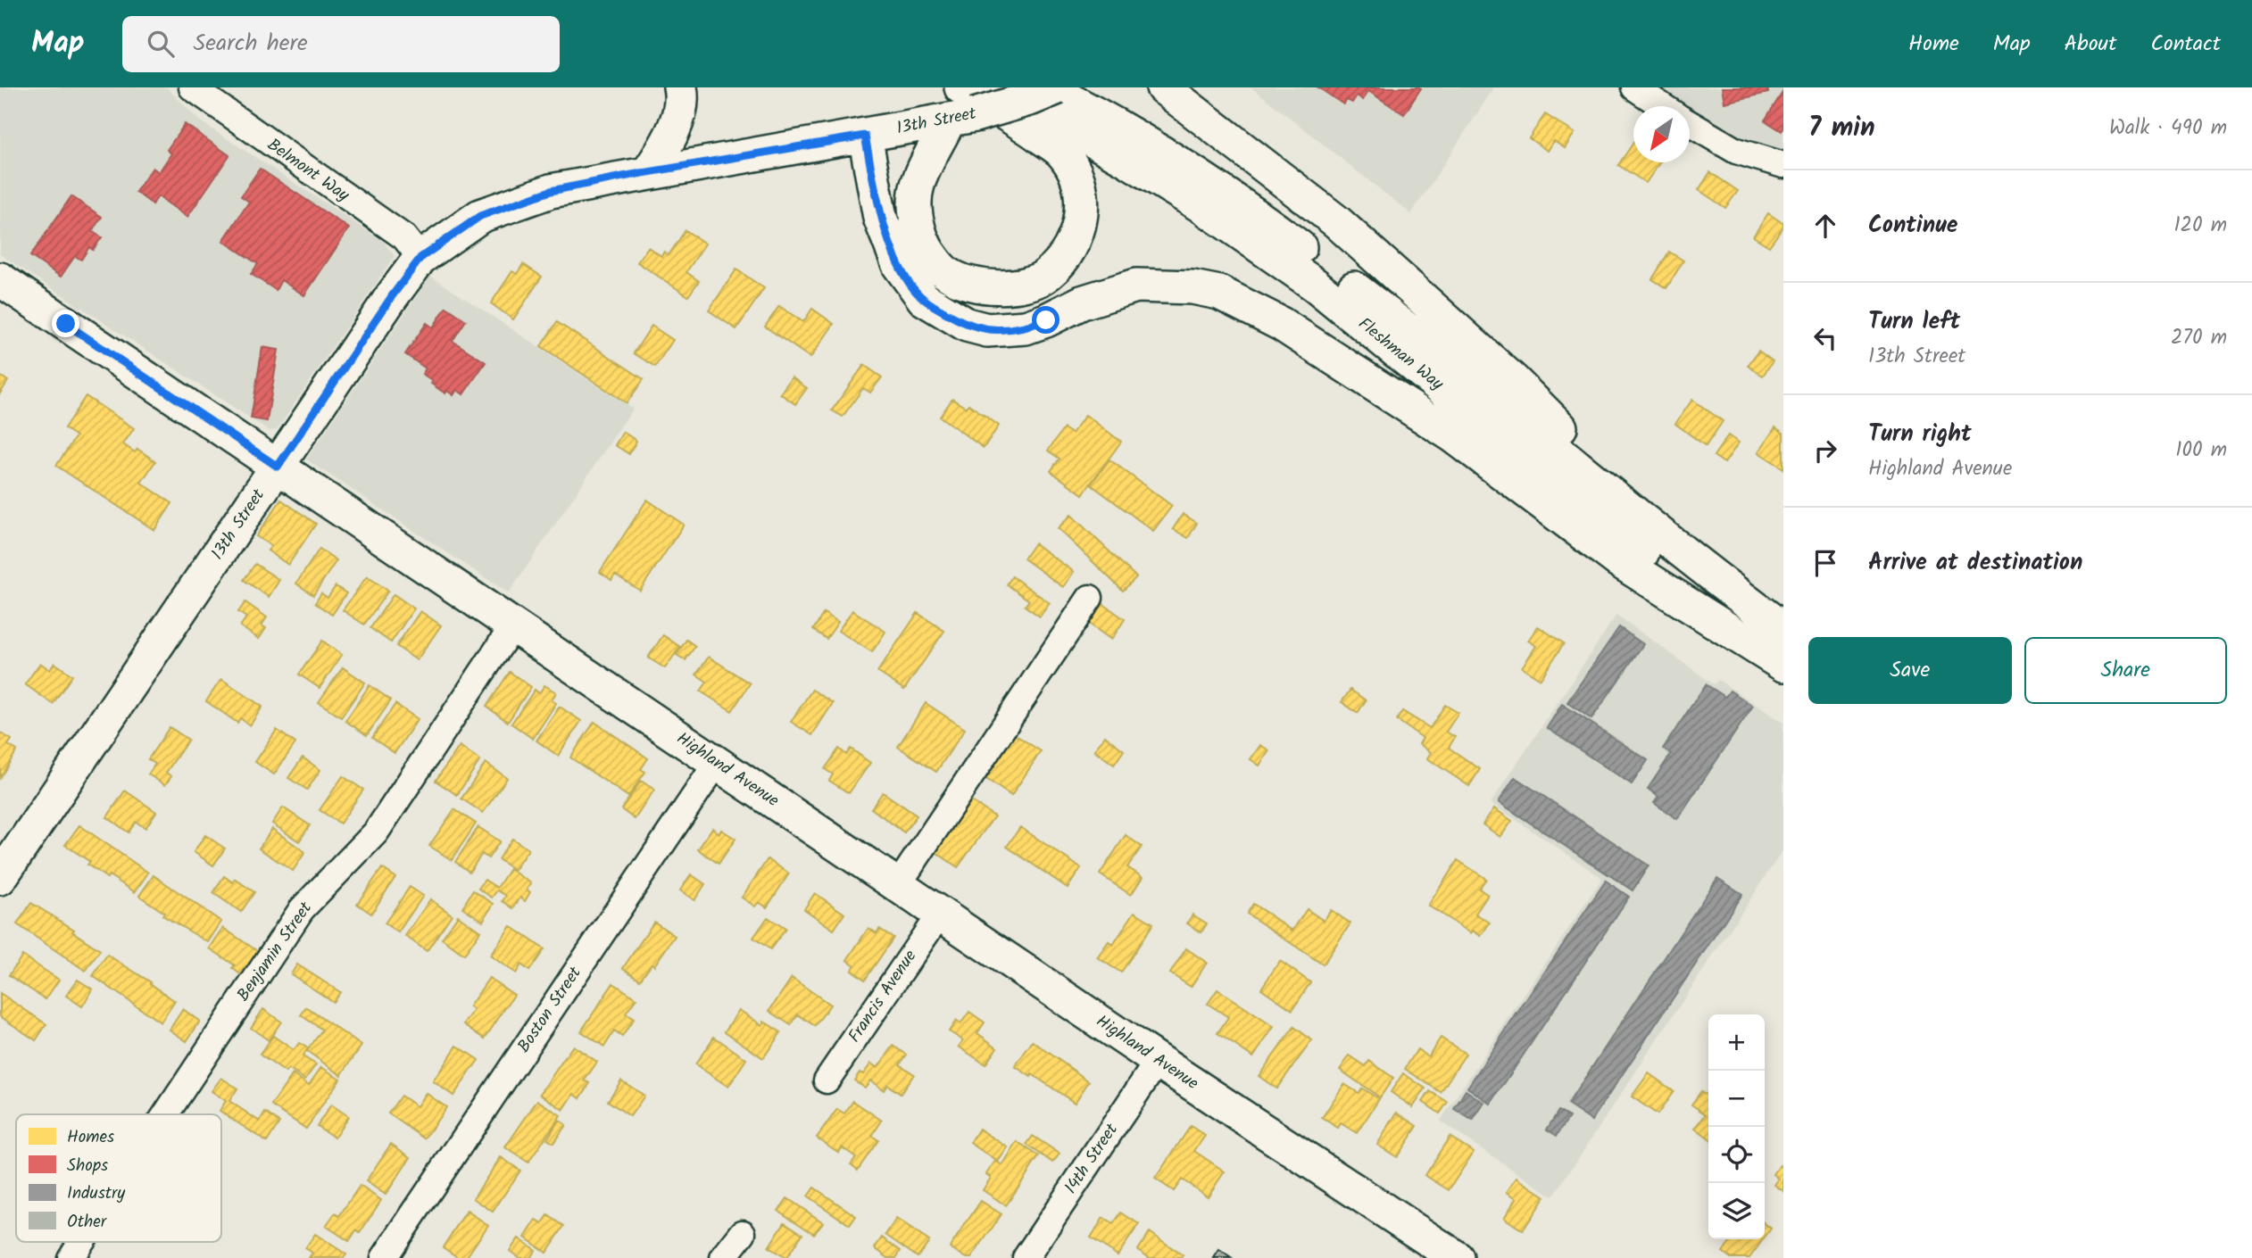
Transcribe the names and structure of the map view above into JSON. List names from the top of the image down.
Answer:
{
  "streets": {
    "main road": ["13th Street", "Fleshman Way", "Highland Avenue"],
    "street": [
      "Belmont Way",
      "Benjamin Street",
      "Francis Avenue",
      "Boston Street",
      "14th Street"
    ]
  },
  "crossings": [
    ["13th Street", "Belmont Way"],
    ["13th Street", "Highland Avenue"],
    ["Highland Avenue", "Benjamin Street"],
    ["Highland Avenue", "Francis Avenue"],
    ["Highland Avenue", "Boston Street"],
    ["Highland Avenue", "14th Street"]
  ],
  "legend": [
    "Homes",
    "Shops",
    "Industry",
    "Other"
  ],
  "north": "bottom left",
  "page": {
    "header": "Map",
    "search": "Search here",
    "nav": [
      "Home",
      "Map",
      "About",
      "Contact"
    ],
    "heading": ["7 min", "Walk · 490 m"],
    "list": [
      ["Continue", "120 m"],
      ["Turn left", "13th Street", "270 m"],
      ["Turn right", "Highland Avenue", "100 m"],
      "Arrive at destination"
    ],
    "buttons": ["Save", "Share"],
    "map_buttons": ["+", "−"]
  }
}
